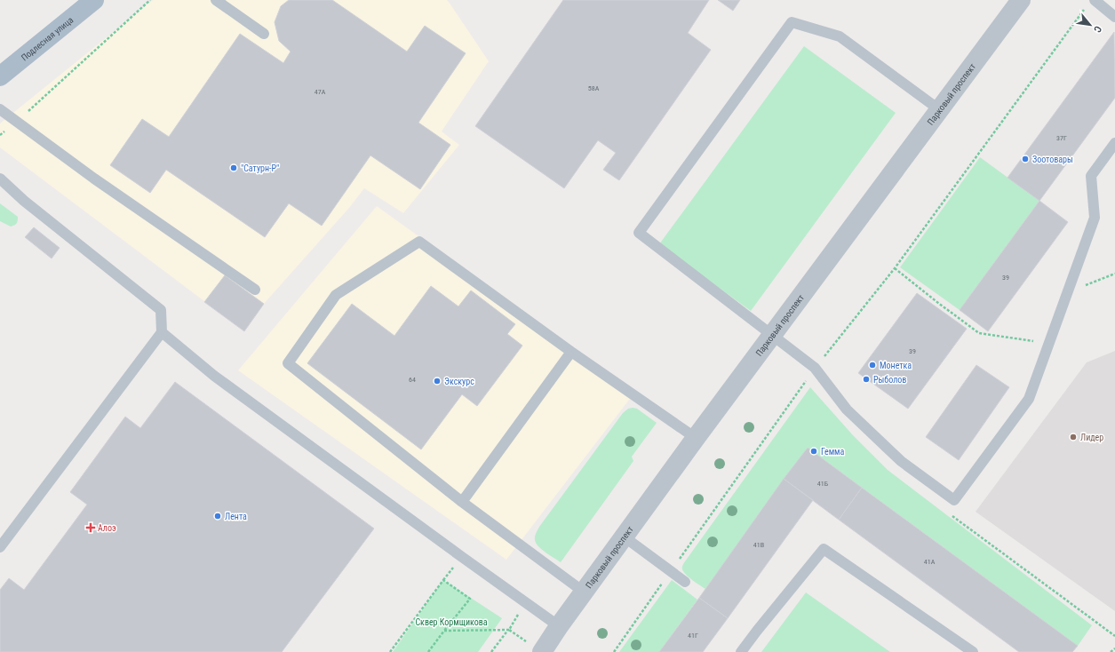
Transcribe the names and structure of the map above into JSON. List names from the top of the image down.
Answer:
{
  "streets": {
    "main road": ["Подлесная улица"],
    "street": ["Парковый проспект"]
  },
  "parks": ["Сквер Кормщикова"],
  "places": {
    "other": [
      "Зоотовары",
      "\"Сатурн-Р\"",
      "Монетка",
      "Рыболов",
      "Экскурс",
      "Лидер",
      "Гемма",
      "Лента"
    ],
    "health": ["Алоэ"]
  },
  "house_numbers": [
    "58А",
    "47А",
    "37Г",
    "39",
    "39",
    "64",
    "41Б",
    "41В",
    "41А",
    "41Г"
  ],
  "north": "bottom right"
}
